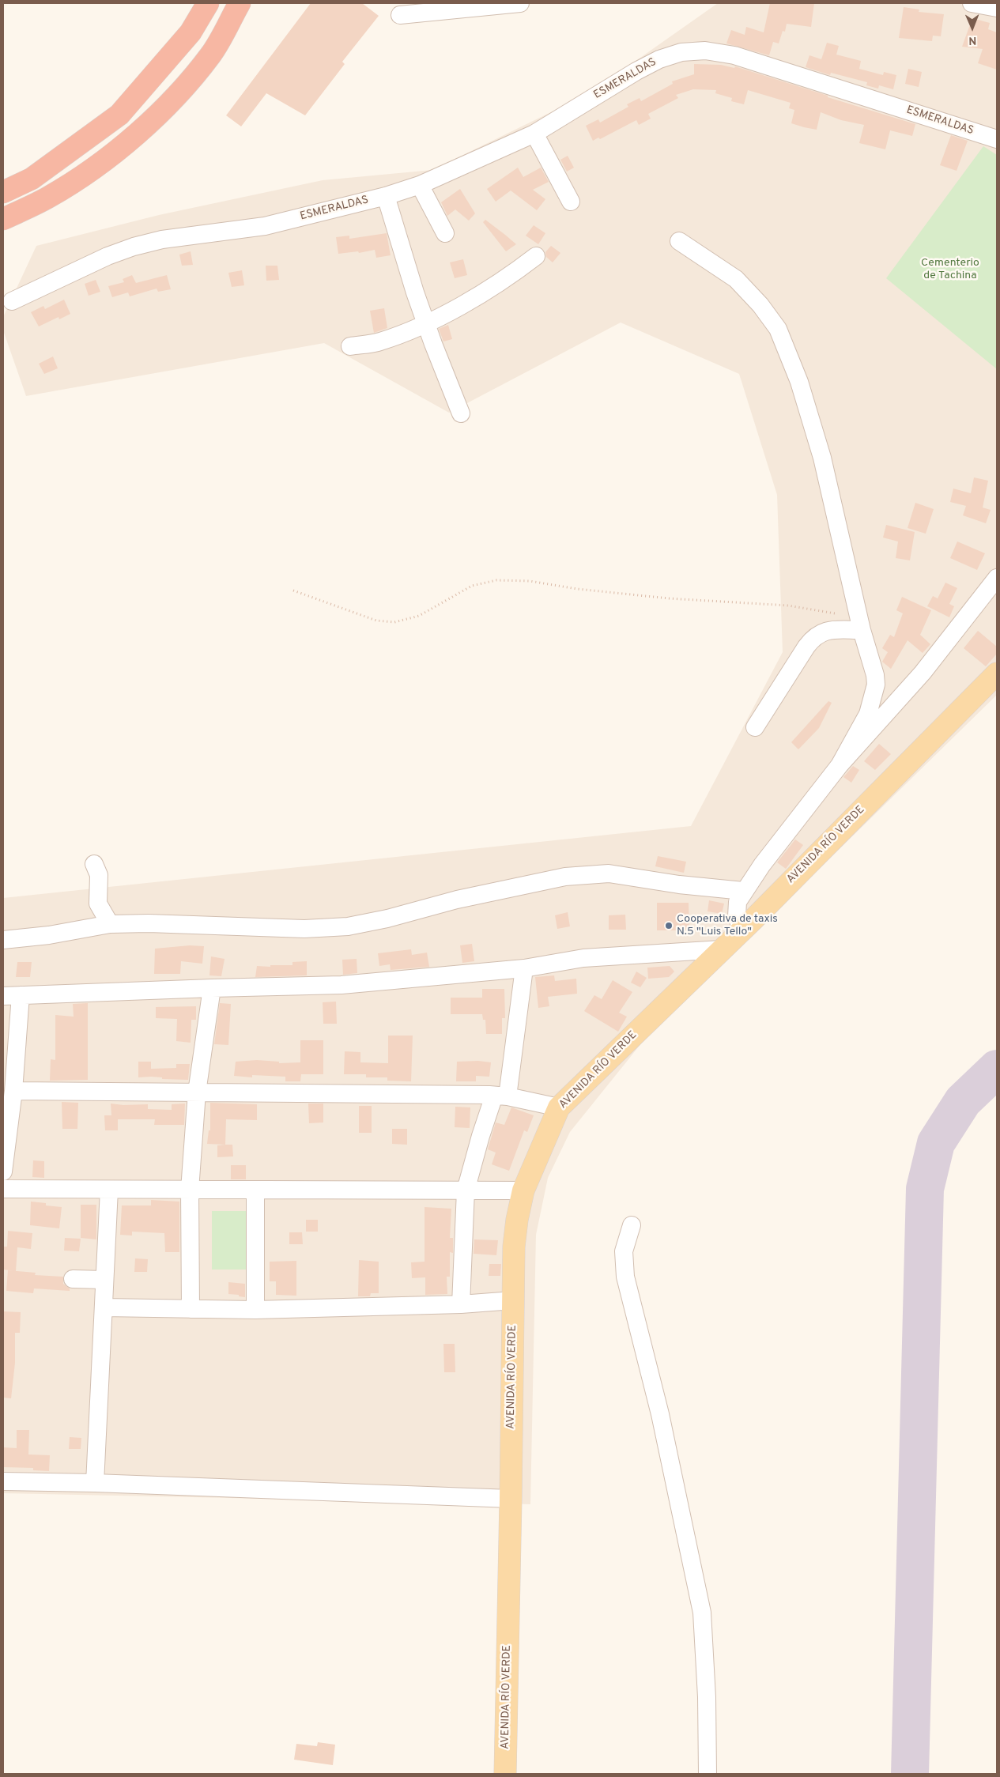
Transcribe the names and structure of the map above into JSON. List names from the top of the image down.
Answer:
{
  "streets": {
    "main road": ["AVENIDA RÍO VERDE"],
    "street": ["ESMERALDAS"]
  },
  "parks": ["Cementerio de Tachina"],
  "places": ["Cooperativa de taxis N.5 \"Luis Tello\""],
  "north": "bottom"
}
